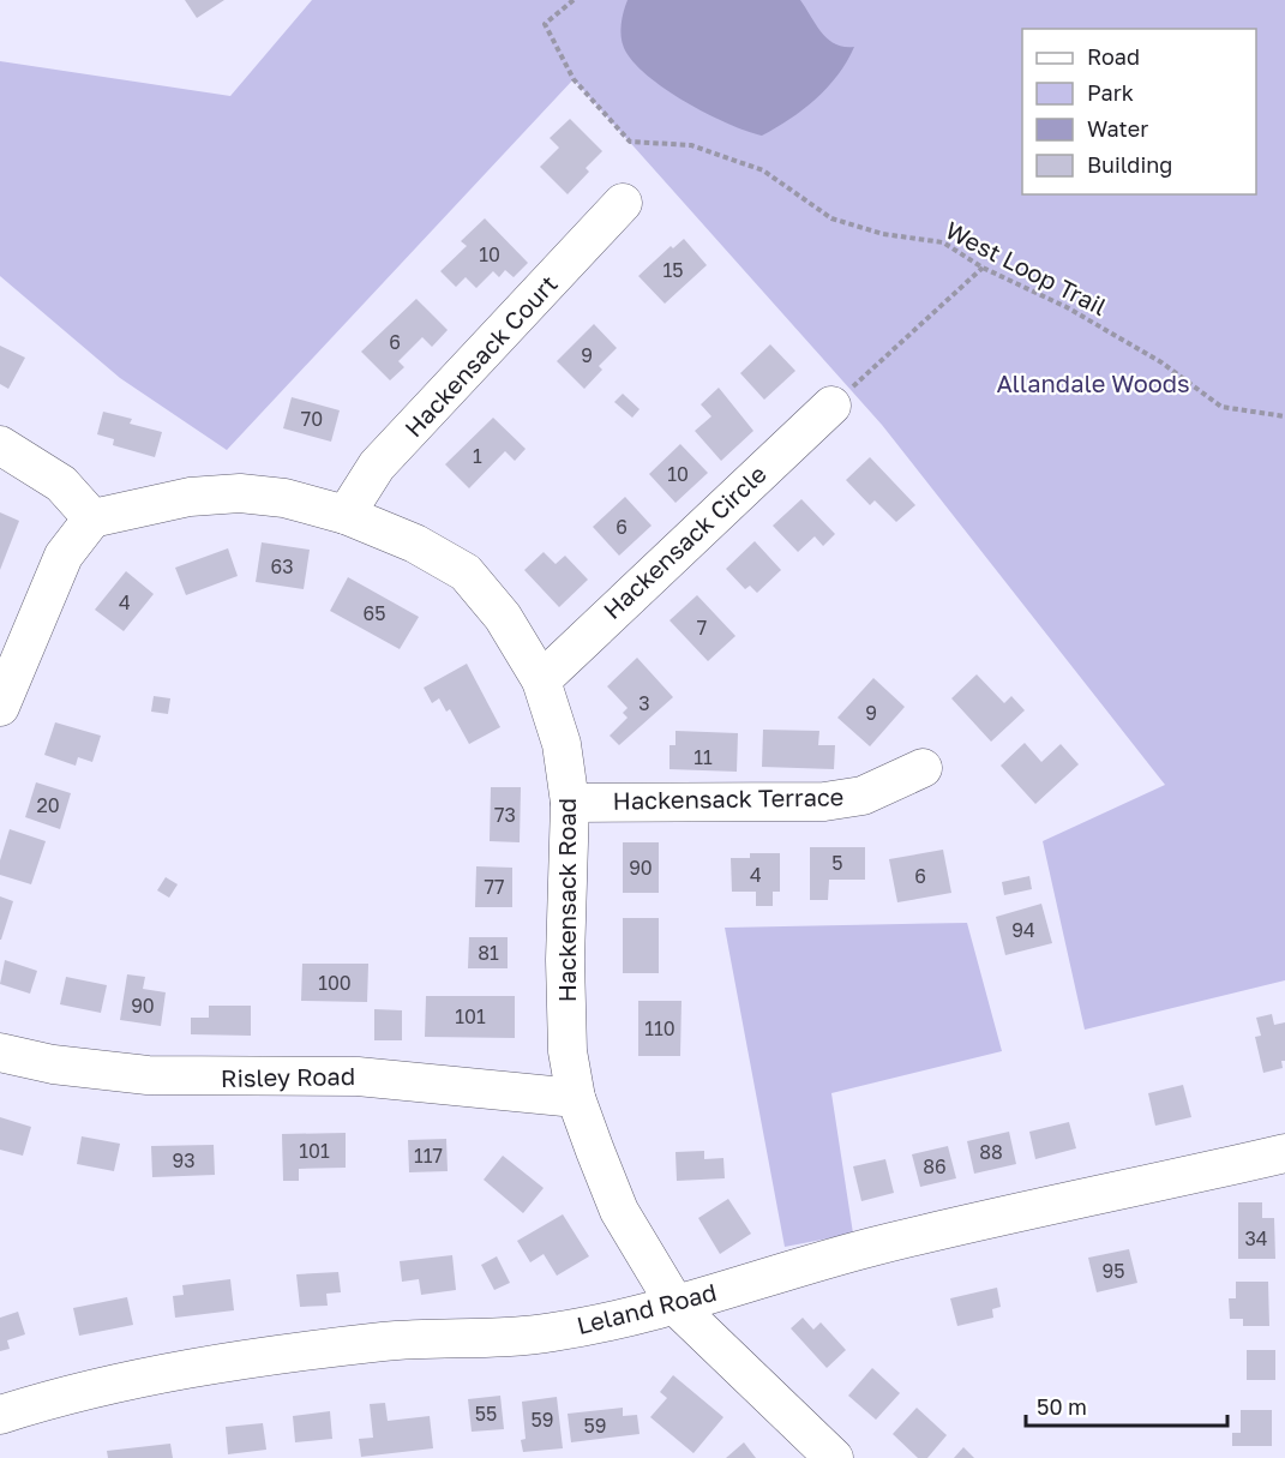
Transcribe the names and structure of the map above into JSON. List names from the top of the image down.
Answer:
{
  "streets": {
    "street": [
      "Hackensack Court",
      "Hackensack Circle",
      "Hackensack Terrace",
      "Hackensack Road",
      "Risley Road",
      "Leland Road"
    ],
    "path": ["West Loop Trail"]
  },
  "crossings": [
    ["Hackensack Court", "Hackensack Road"],
    ["Hackensack Circle", "Hackensack Road"],
    ["Hackensack Terrace", "Hackensack Road"],
    ["Hackensack Road", "Risley Road"],
    ["Hackensack Road", "Leland Road"]
  ],
  "parks": ["Allandale Woods"],
  "house_numbers": [
    "10",
    "15",
    "6",
    "9",
    "70",
    "1",
    "10",
    "6",
    "63",
    "4",
    "65",
    "7",
    "3",
    "9",
    "11",
    "20",
    "73",
    "5",
    "90",
    "4",
    "6",
    "77",
    "94",
    "81",
    "100",
    "90",
    "101",
    "110",
    "101",
    "88",
    "117",
    "93",
    "86",
    "34",
    "95",
    "55",
    "59",
    "59"
  ],
  "legend": [
    "Road",
    "Park",
    "Water",
    "Building"
  ],
  "scale_bar": "50 m"
}
